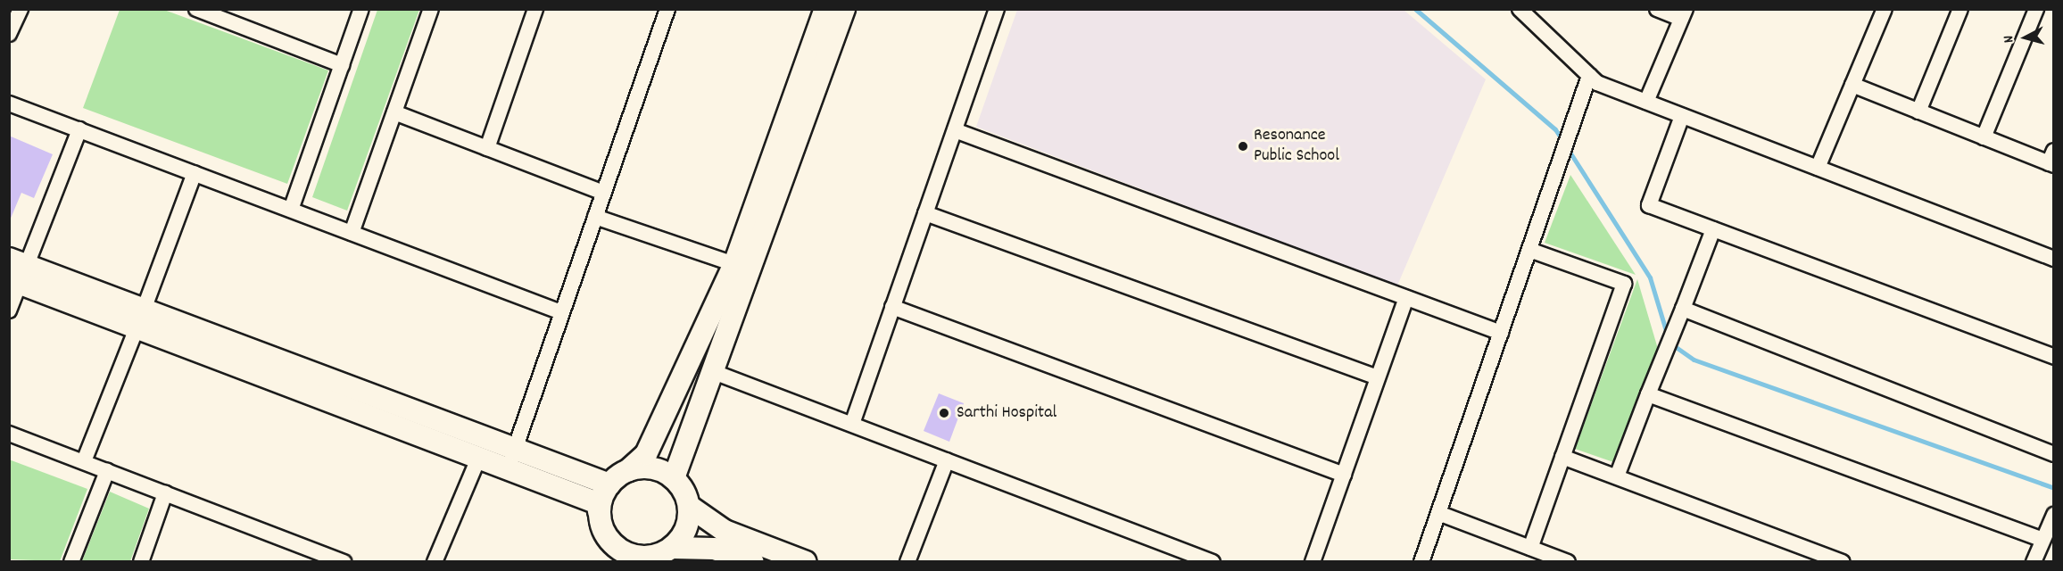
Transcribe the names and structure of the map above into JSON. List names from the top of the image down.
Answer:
{
  "places": ["Resonance Public School", "Sarthi Hospital"],
  "north": "left"
}
